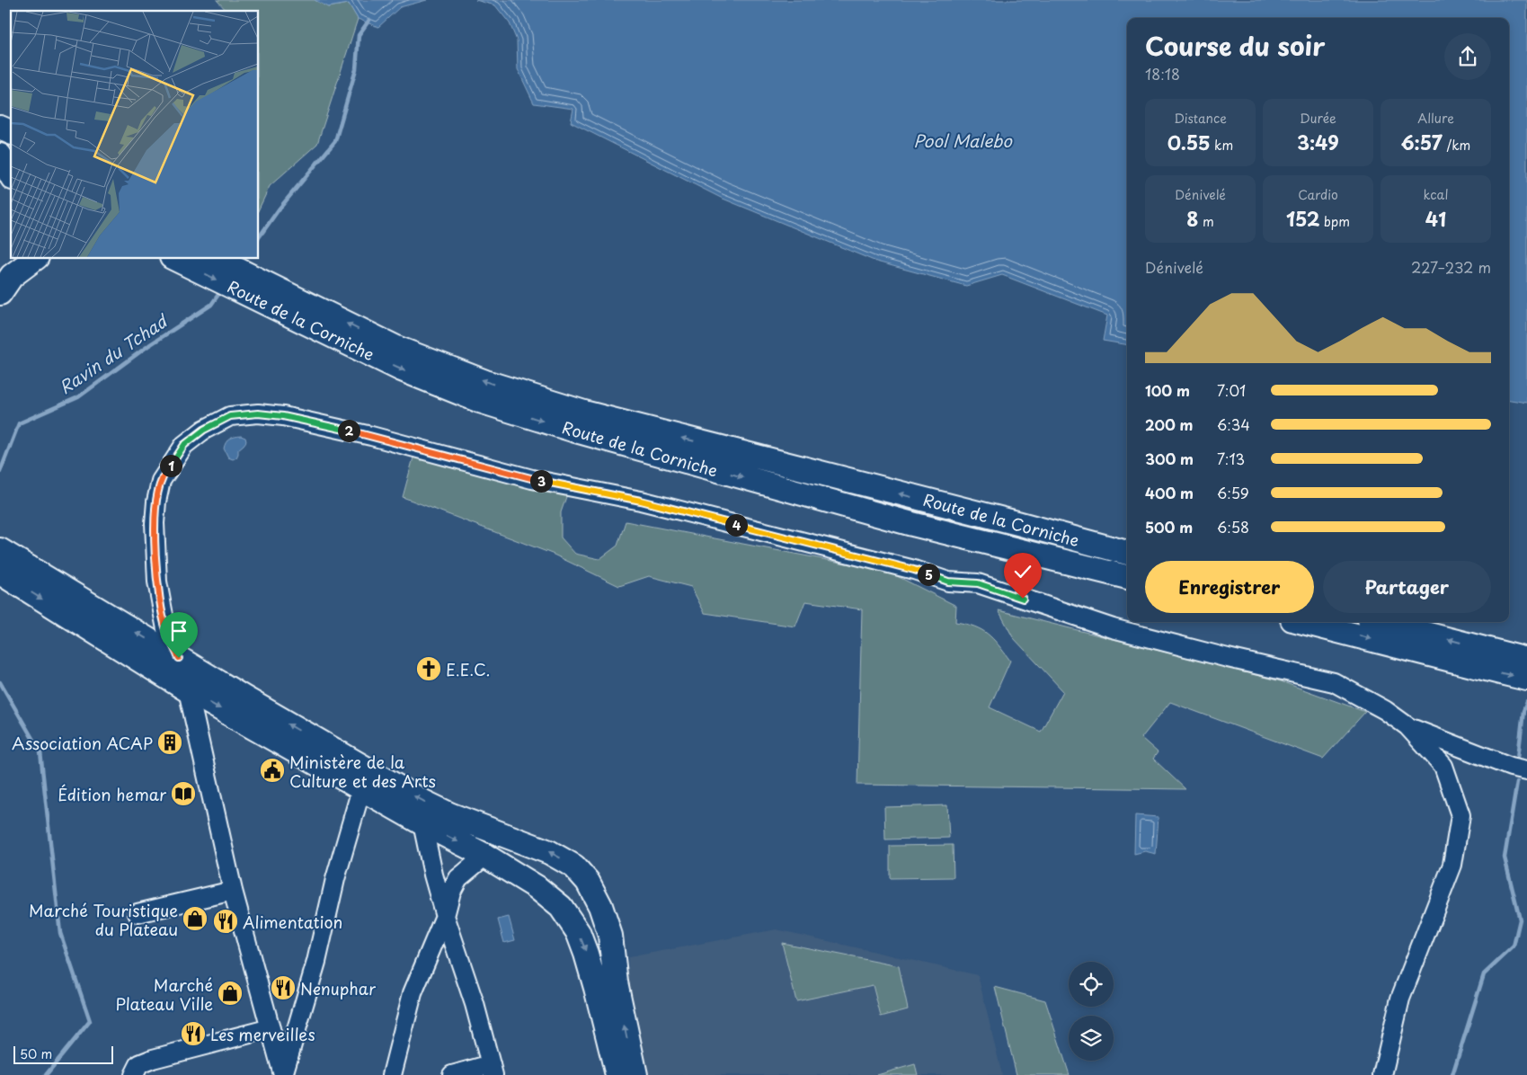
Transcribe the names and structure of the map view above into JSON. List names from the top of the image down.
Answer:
{
  "streets": {
    "main road": ["Route de la Corniche"]
  },
  "water": ["Pool Malebo", "Ravin du Tchad"],
  "places": {
    "church": ["E.E.C."],
    "building": ["Association ACAP"],
    "public building": ["Ministère de la Culture et des Arts"],
    "library": ["Édition hemar"],
    "shop": ["Marché Touristique du Plateau", "Marché Plateau Ville"],
    "restaurant": ["Alimentation", "Nenuphar", "Les merveilles"]
  },
  "scale_bar": "50 m",
  "page": {
    "heading": ["Course du soir", "18:18"],
    "stats": [
      ["Distance", "0.55 km"],
      ["Durée", "3:49"],
      ["Allure", "6:57 /km"],
      ["Dénivelé", "8 m"],
      ["Cardio", "152 bpm"],
      ["kcal", "41"]
    ],
    "chart": ["Dénivelé", "227–232 m"],
    "list": [
      {
        "name": "100 m",
        "note": "7:01"
      },
      {
        "name": "200 m",
        "note": "6:34"
      },
      {
        "name": "300 m",
        "note": "7:13"
      },
      {
        "name": "400 m",
        "note": "6:59"
      },
      {
        "name": "500 m",
        "note": "6:58"
      }
    ],
    "pins": [
      "2",
      "1",
      "3",
      "4",
      "5"
    ],
    "buttons": ["Enregistrer", "Partager"],
    "scale": "50 m"
  }
}
